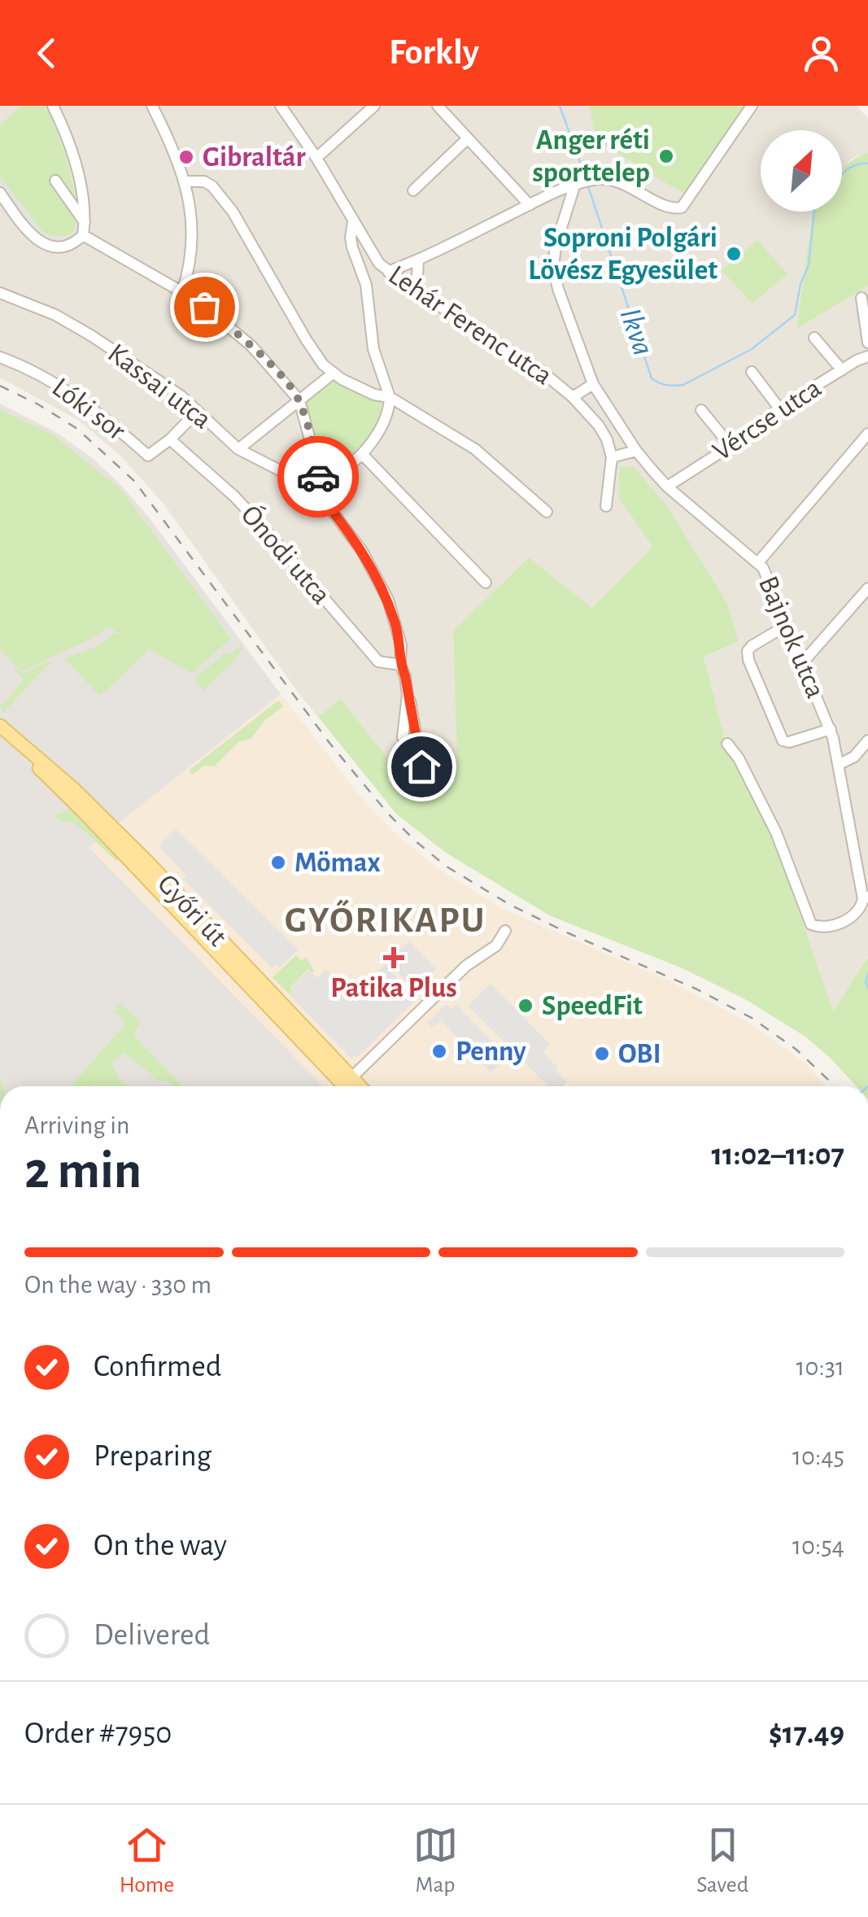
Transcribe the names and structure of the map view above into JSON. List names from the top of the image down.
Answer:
{
  "streets": {
    "main road": ["Győri út"],
    "street": [
      "Lehár Ferenc utca",
      "Kassai utca",
      "Lóki sor",
      "Vércse utca",
      "Ónodi utca",
      "Bajnok utca"
    ]
  },
  "crossings": [
    ["Lóki sor", "Ónodi utca"],
    ["Vércse utca", "Bajnok utca"]
  ],
  "districts": ["GYŐRIKAPU"],
  "water": ["Ikva"],
  "places": {
    "other": [
      "Anger réti sporttelep",
      "Gibraltár",
      "Soproni Polgári Lövész Egyesület",
      "Mömax",
      "SpeedFit",
      "Penny",
      "OBI"
    ],
    "health": ["Patika Plus"]
  },
  "north": "top right",
  "page": {
    "header": "Forkly",
    "heading": ["2 min", "Arriving in", "11:02–11:07"],
    "panel": ["Order #7950", "$17.49"],
    "bar": "On the way · 330 m",
    "list": [
      ["Confirmed", "10:31"],
      ["Preparing", "10:45"],
      ["On the way", "10:54"],
      "Delivered"
    ],
    "tabs": ["Home", "Map", "Saved"]
  }
}
